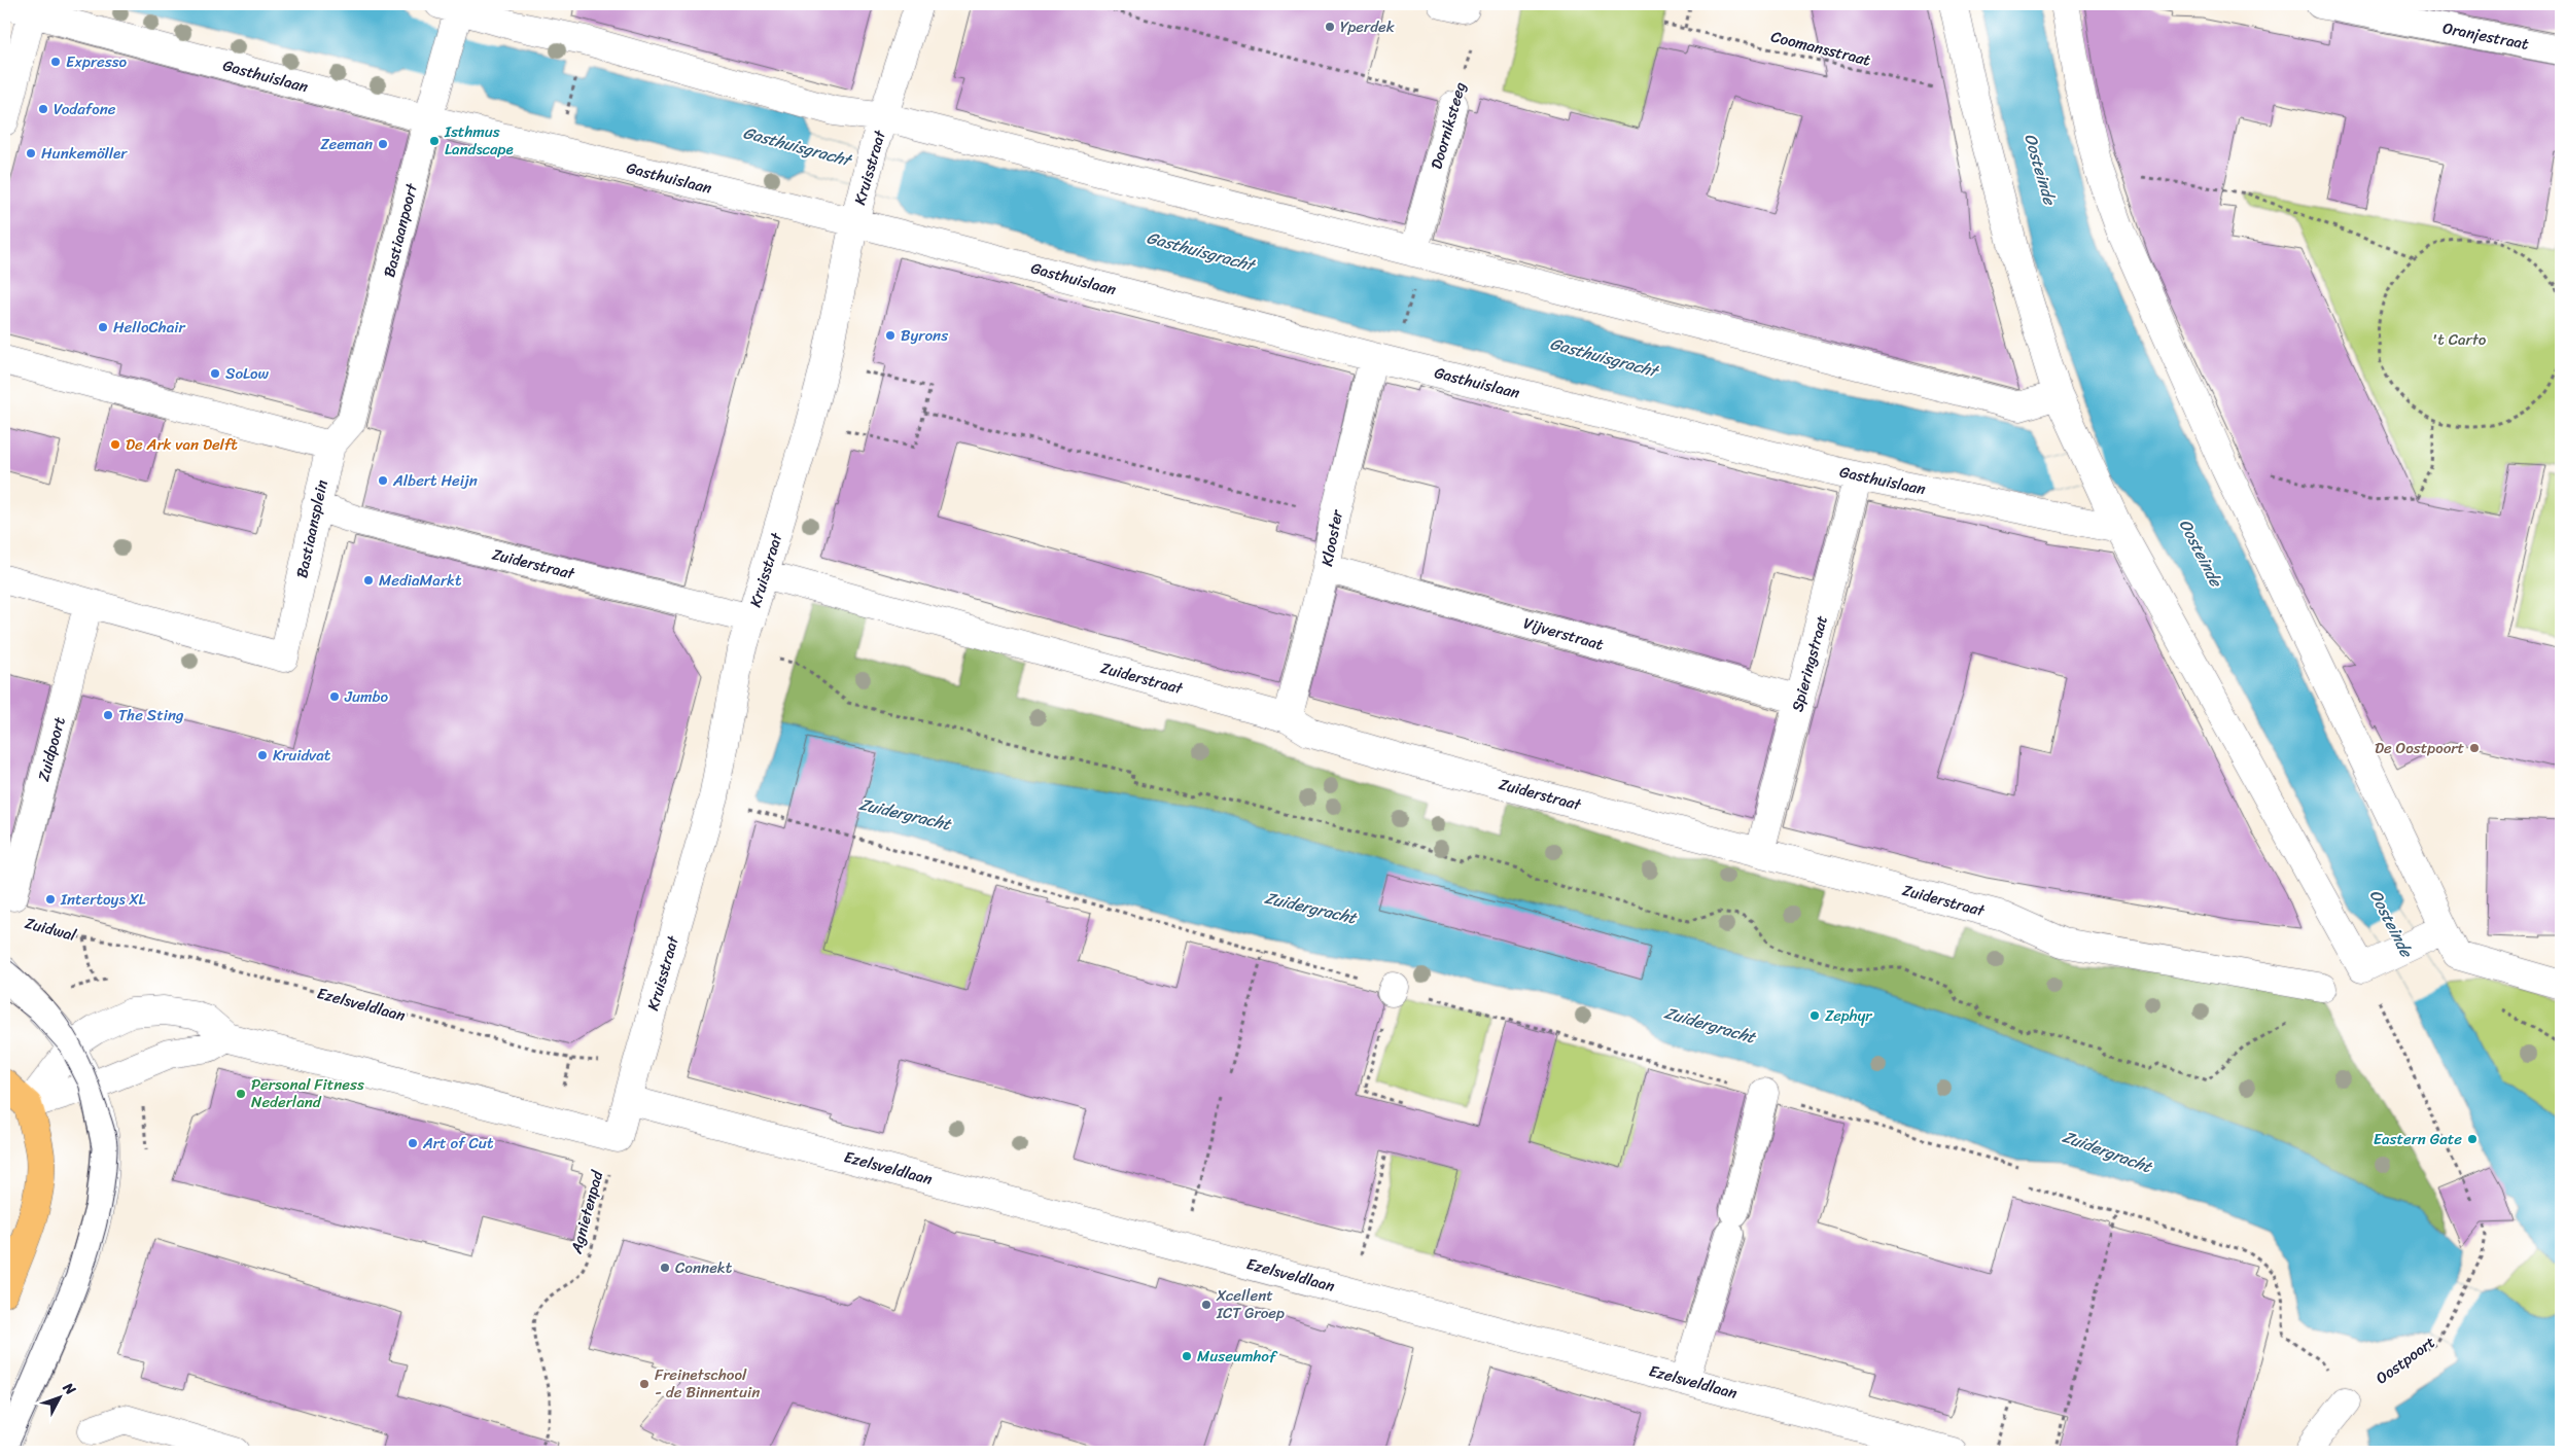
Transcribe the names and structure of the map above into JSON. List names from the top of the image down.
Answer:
{
  "streets": {
    "street": [
      "Oranjestraat",
      "Gasthuislaan",
      "Doorniksteeg",
      "Kruisstraat",
      "Bastiaanpoort",
      "Bastiaansplein",
      "Klooster",
      "Zuiderstraat",
      "Vijverstraat",
      "Spieringstraat",
      "Zuidpoort",
      "Ezelsveldlaan"
    ],
    "path": [
      "Coomansstraat",
      "Zuidwal",
      "Agnietenpad",
      "Oostpoort"
    ]
  },
  "crossings": [
    ["Gasthuislaan", "Kruisstraat"],
    ["Gasthuislaan", "Bastiaanpoort"],
    ["Gasthuislaan", "Klooster"],
    ["Gasthuislaan", "Spieringstraat"],
    ["Kruisstraat", "Zuiderstraat"],
    ["Kruisstraat", "Ezelsveldlaan"],
    ["Kruisstraat", "Agnietenpad"],
    ["Bastiaanpoort", "Bastiaansplein"],
    ["Bastiaansplein", "Zuiderstraat"],
    ["Bastiaansplein", "Zuidpoort"],
    ["Klooster", "Zuiderstraat"],
    ["Klooster", "Vijverstraat"],
    ["Zuiderstraat", "Spieringstraat"],
    ["Vijverstraat", "Spieringstraat"],
    ["Zuidwal", "Ezelsveldlaan"]
  ],
  "water": ["Gasthuisgracht", "Oosteinde", "Zuidergracht"],
  "parks": ["'t Carto"],
  "places": [
    "Yperdek",
    "Expresso",
    "Vodafone",
    "Isthmus Landscape",
    "Zeeman",
    "Hunkemöller",
    "HelloChair",
    "Byrons",
    "SoLow",
    "De Ark van Delft",
    "Albert Heijn",
    "MediaMarkt",
    "Jumbo",
    "The Sting",
    "De Oostpoort",
    "Kruidvat",
    "Intertoys XL",
    "Zephyr",
    "Personal Fitness Nederland",
    "Eastern Gate",
    "Art of Cut",
    "Connekt",
    "Xcellent ICT Groep",
    "Museumhof",
    "Freinetschool - de Binnentuin"
  ],
  "north": "top right"
}
